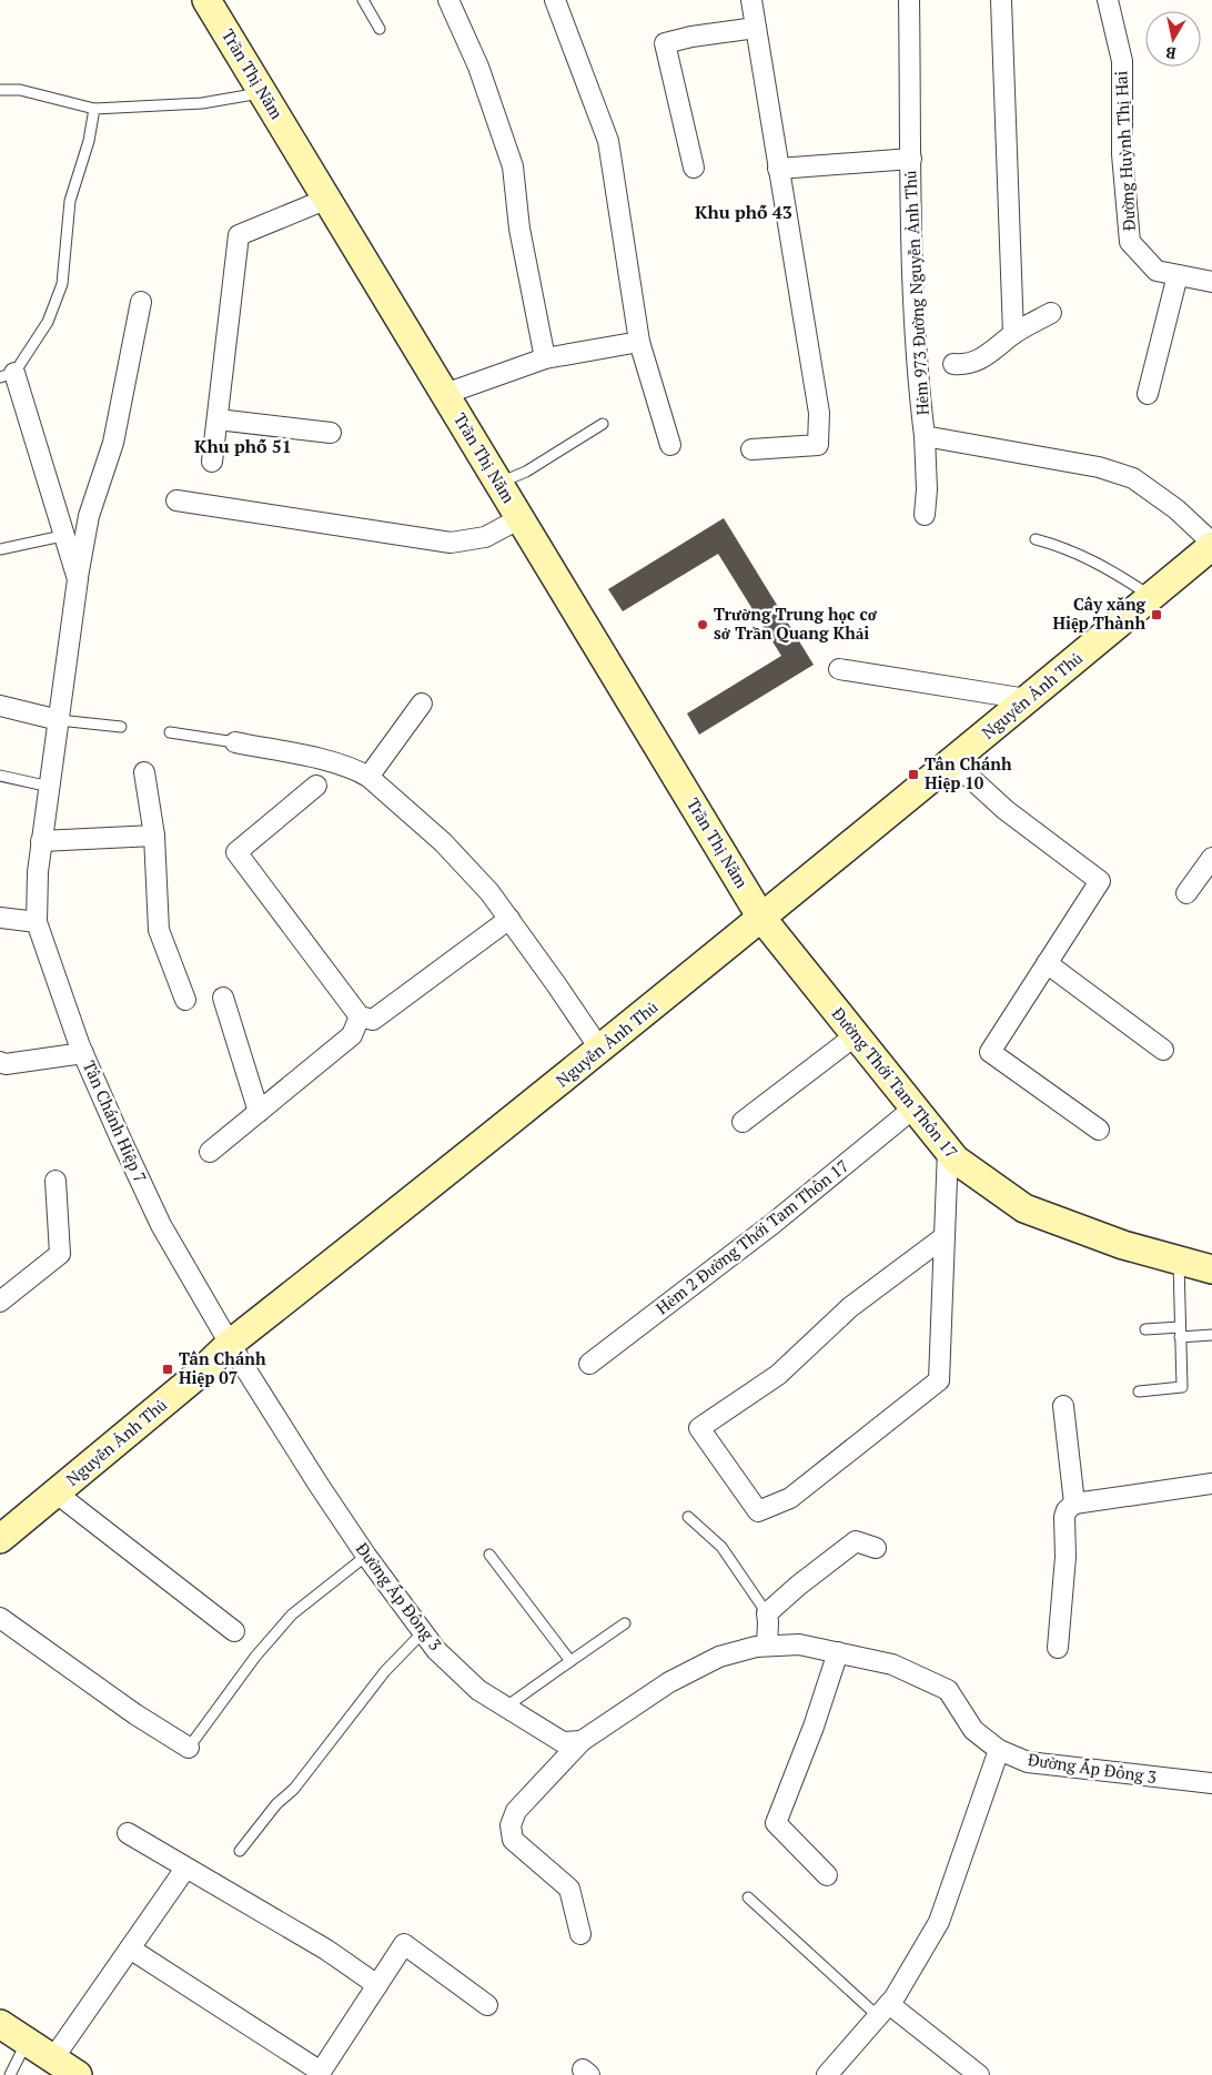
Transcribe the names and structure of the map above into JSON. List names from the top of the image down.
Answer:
{
  "streets": {
    "street": [
      "Trần Thị Năm",
      "Đường Huỳnh Thị Hai",
      "Hẻm 973 Đường Nguyễn Ảnh Thủ",
      "Nguyễn Ảnh Thủ",
      "Đường Thới Tam Thôn 17",
      "Tân Chánh Hiệp 7",
      "Hẻm 2 Đường Thới Tam Thôn 17",
      "Đường Ấp Đông 3"
    ]
  },
  "crossings": [
    ["Trần Thị Năm", "Nguyễn Ảnh Thủ"],
    ["Trần Thị Năm", "Đường Thới Tam Thôn 17"],
    ["Hẻm 973 Đường Nguyễn Ảnh Thủ", "Nguyễn Ảnh Thủ"],
    ["Nguyễn Ảnh Thủ", "Đường Thới Tam Thôn 17"],
    ["Nguyễn Ảnh Thủ", "Tân Chánh Hiệp 7"],
    ["Nguyễn Ảnh Thủ", "Đường Ấp Đông 3"],
    ["Đường Thới Tam Thôn 17", "Hẻm 2 Đường Thới Tam Thôn 17"],
    ["Tân Chánh Hiệp 7", "Đường Ấp Đông 3"]
  ],
  "districts": ["Khu phố 43", "Khu phố 51"],
  "places": {
    "transit": ["Cây xăng Hiệp Thành", "Tân Chánh Hiệp 10", "Tân Chánh Hiệp 07"],
    "other": ["Trường Trung học cơ sở Trần Quang Khải"]
  },
  "north": "bottom"
}
